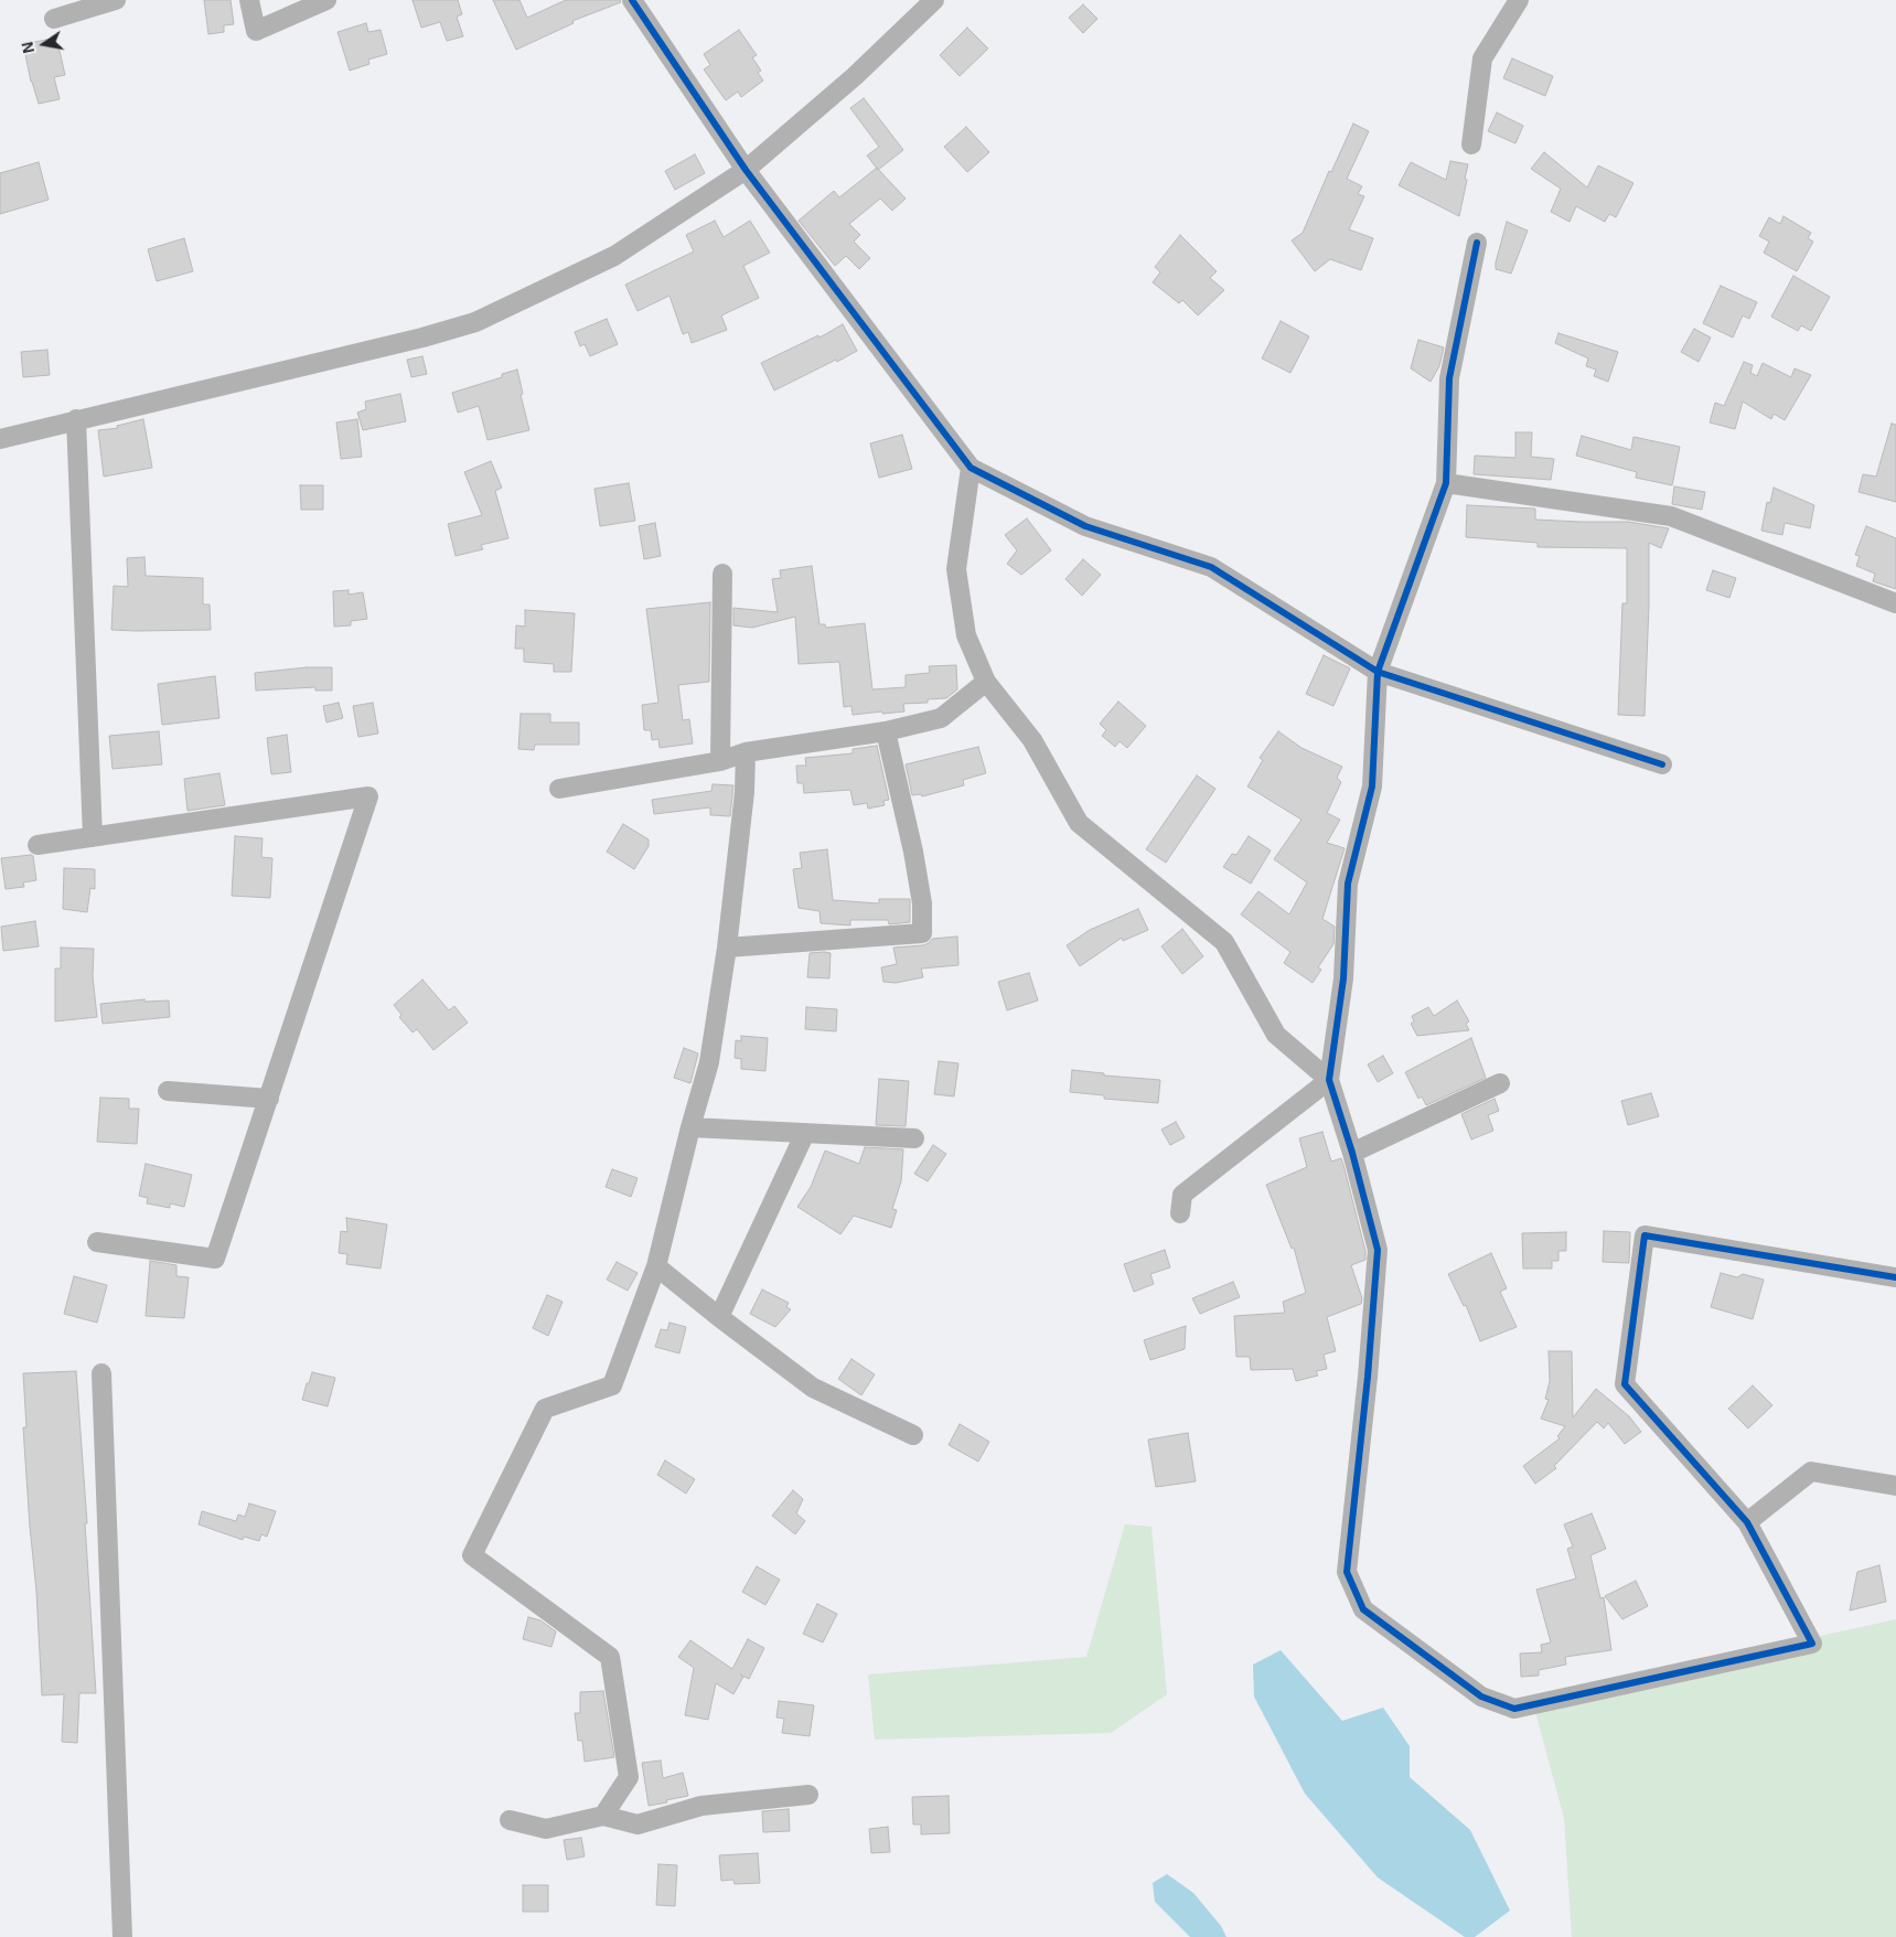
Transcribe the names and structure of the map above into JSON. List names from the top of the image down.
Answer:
{
  "north": "left"
}
